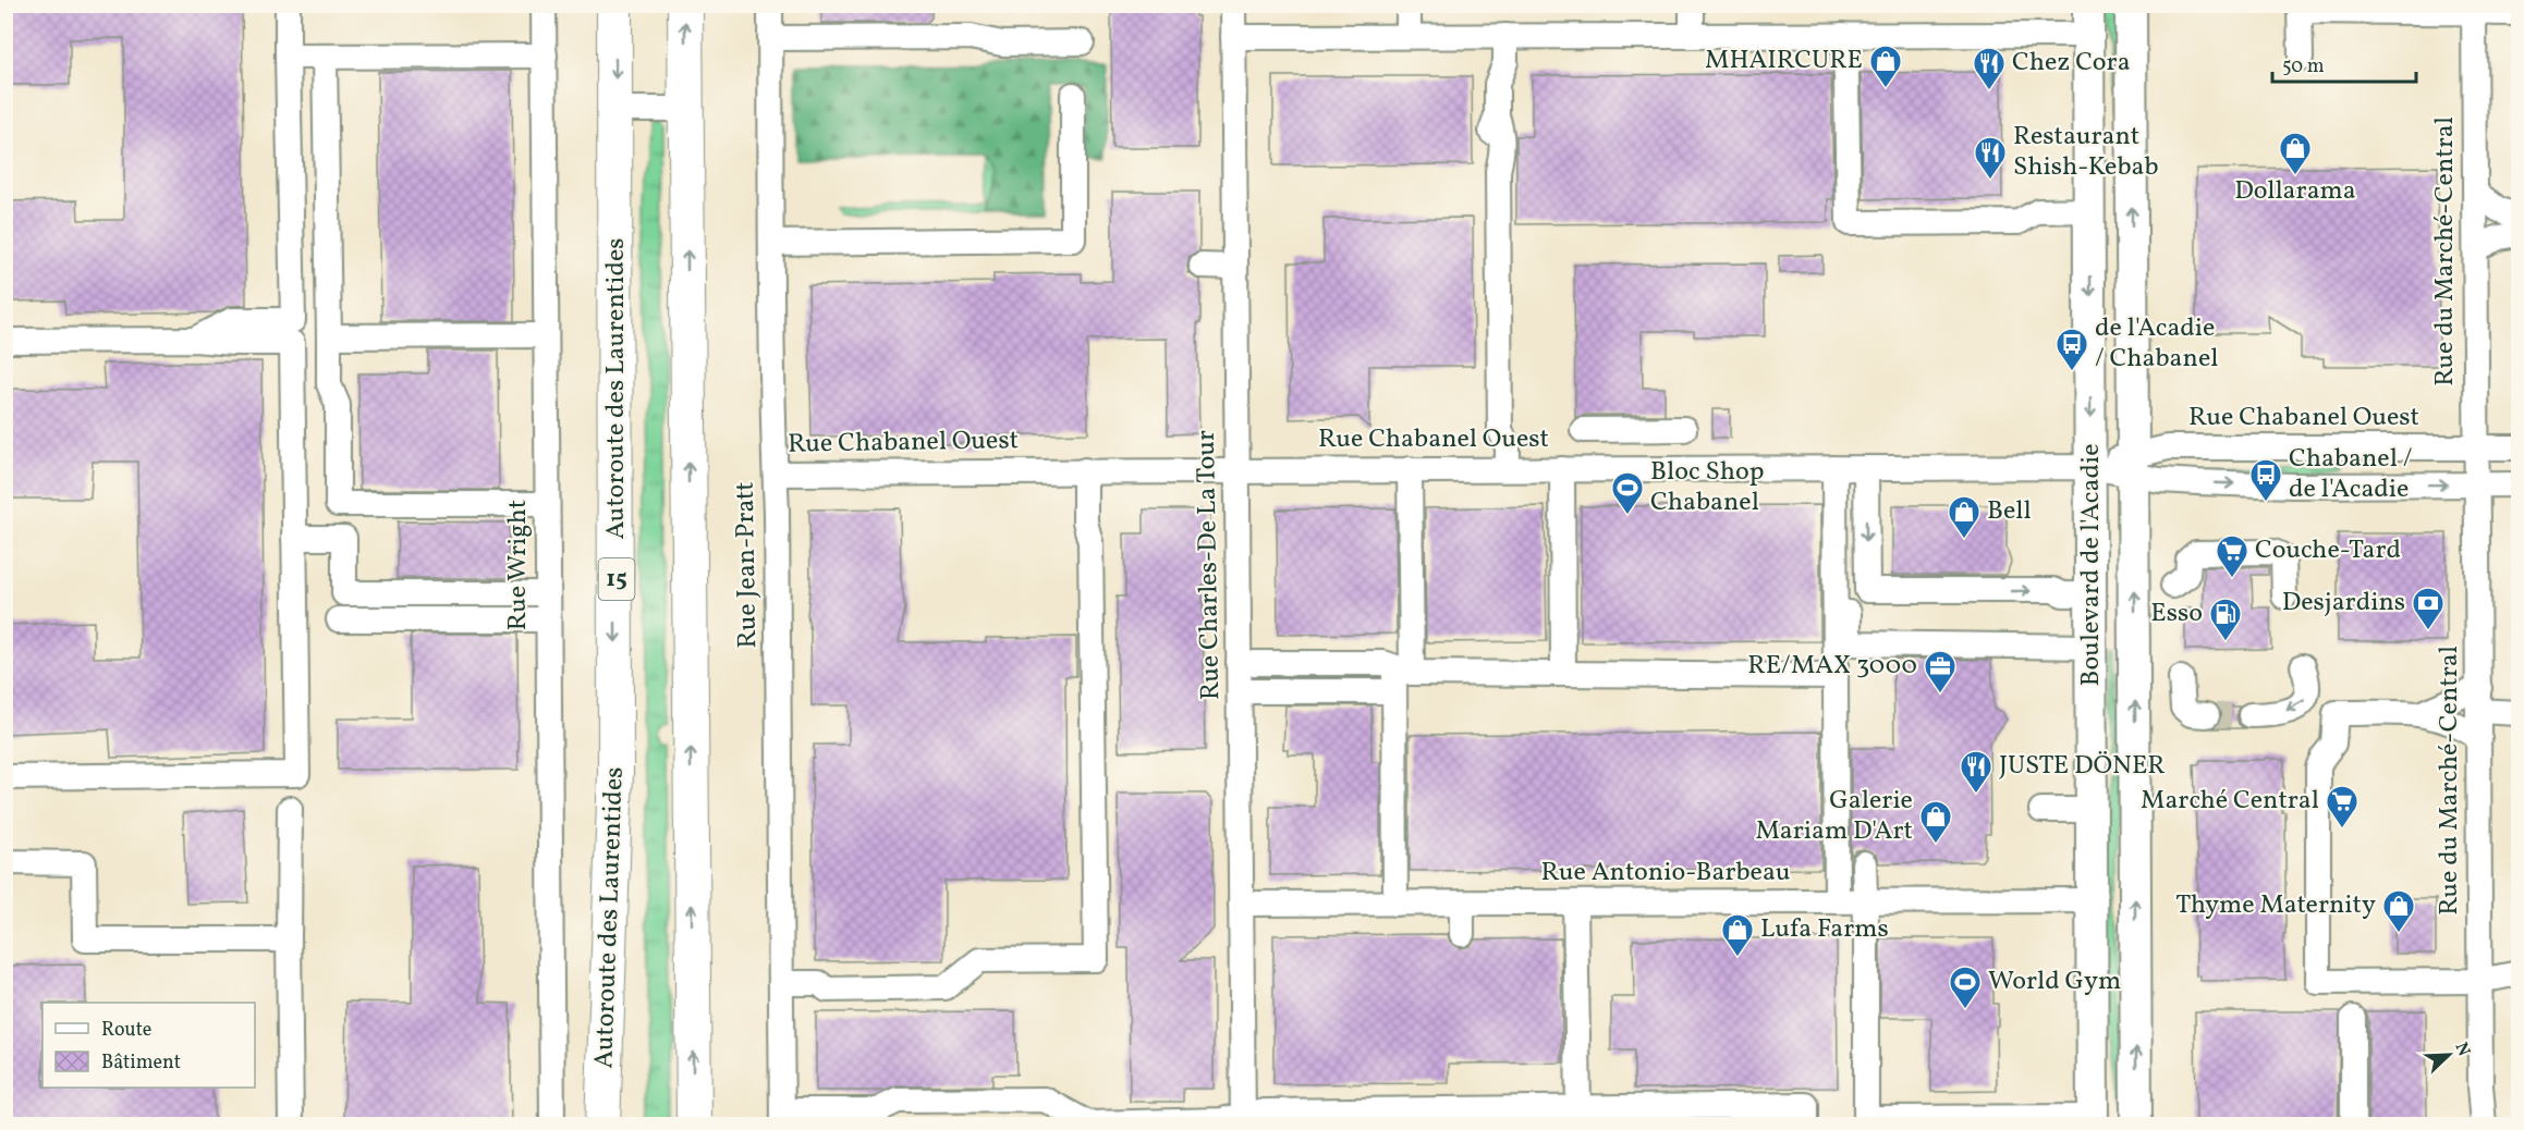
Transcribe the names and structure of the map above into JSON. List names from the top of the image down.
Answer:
{
  "streets": {
    "highway": ["Autoroute des Laurentides", "15"],
    "main road": ["Boulevard de l'Acadie"],
    "street": [
      "Rue du Marché-Central",
      "Rue Chabanel Ouest",
      "Rue Wright",
      "Rue Jean-Pratt",
      "Rue Charles-De La Tour",
      "Rue Antonio-Barbeau"
    ]
  },
  "crossings": [
    ["Rue du Marché-Central", "Rue Chabanel Ouest"],
    ["Rue Chabanel Ouest", "Rue Jean-Pratt"],
    ["Rue Chabanel Ouest", "Rue Charles-De La Tour"],
    ["Rue Chabanel Ouest", "Boulevard de l'Acadie"],
    ["Rue Charles-De La Tour", "Rue Antonio-Barbeau"],
    ["Boulevard de l'Acadie", "Rue Antonio-Barbeau"]
  ],
  "places": {
    "shop": [
      "MHAIRCURE",
      "Dollarama",
      "Bell",
      "Galerie Mariam D'Art",
      "Thyme Maternity",
      "Lufa Farms"
    ],
    "restaurant": ["Chez Cora", "Restaurant Shish-Kebab", "JUSTE DÖNER"],
    "bus stop": ["de l'Acadie / Chabanel", "Chabanel / de l'Acadie"],
    "sports": ["Bloc Shop Chabanel", "World Gym"],
    "supermarket": ["Couche-Tard", "Marché Central"],
    "bank": ["Desjardins"],
    "fuel station": ["Esso"],
    "office": ["RE/MAX 3000"]
  },
  "legend": ["Route", "Bâtiment"],
  "scale_bar": "50 m",
  "north": "top right"
}
